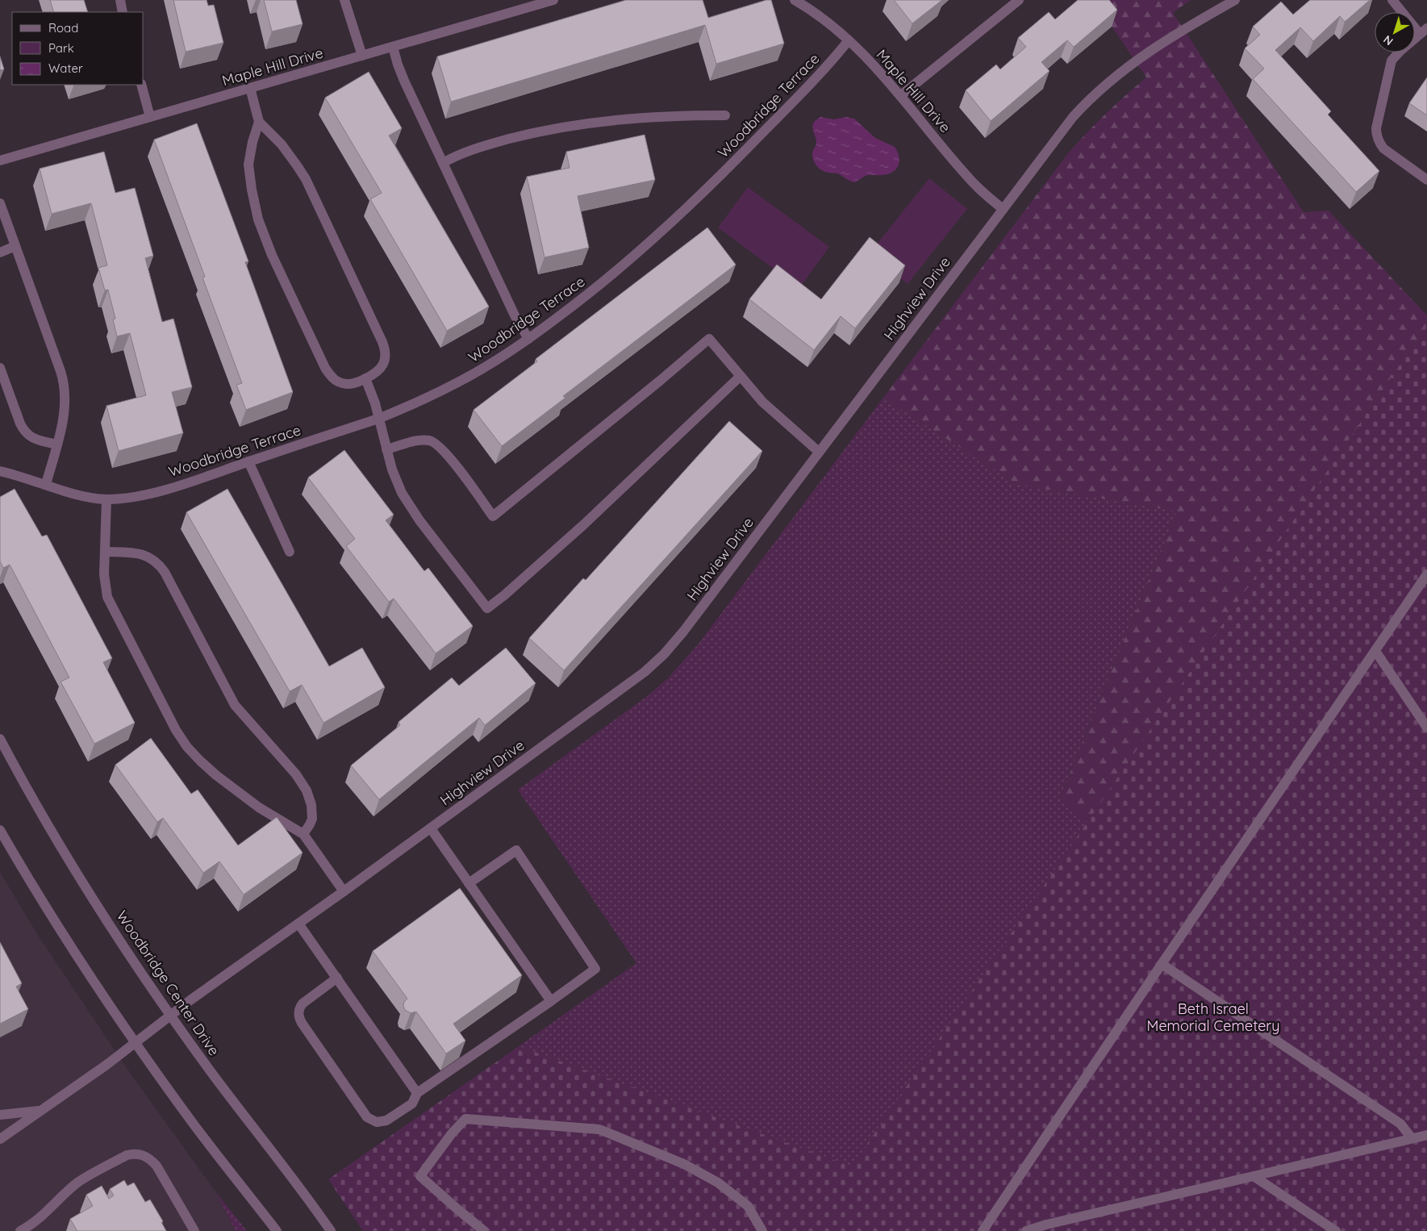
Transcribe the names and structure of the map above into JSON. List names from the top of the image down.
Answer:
{
  "streets": {
    "street": [
      "Maple Hill Drive",
      "Woodbridge Terrace",
      "Highview Drive",
      "Woodbridge Center Drive"
    ]
  },
  "crossings": [
    ["Maple Hill Drive", "Woodbridge Terrace"],
    ["Maple Hill Drive", "Highview Drive"],
    ["Highview Drive", "Woodbridge Center Drive"]
  ],
  "parks": ["Beth Israel Memorial Cemetery"],
  "legend": ["Road", "Park", "Water"],
  "north": "bottom left"
}
